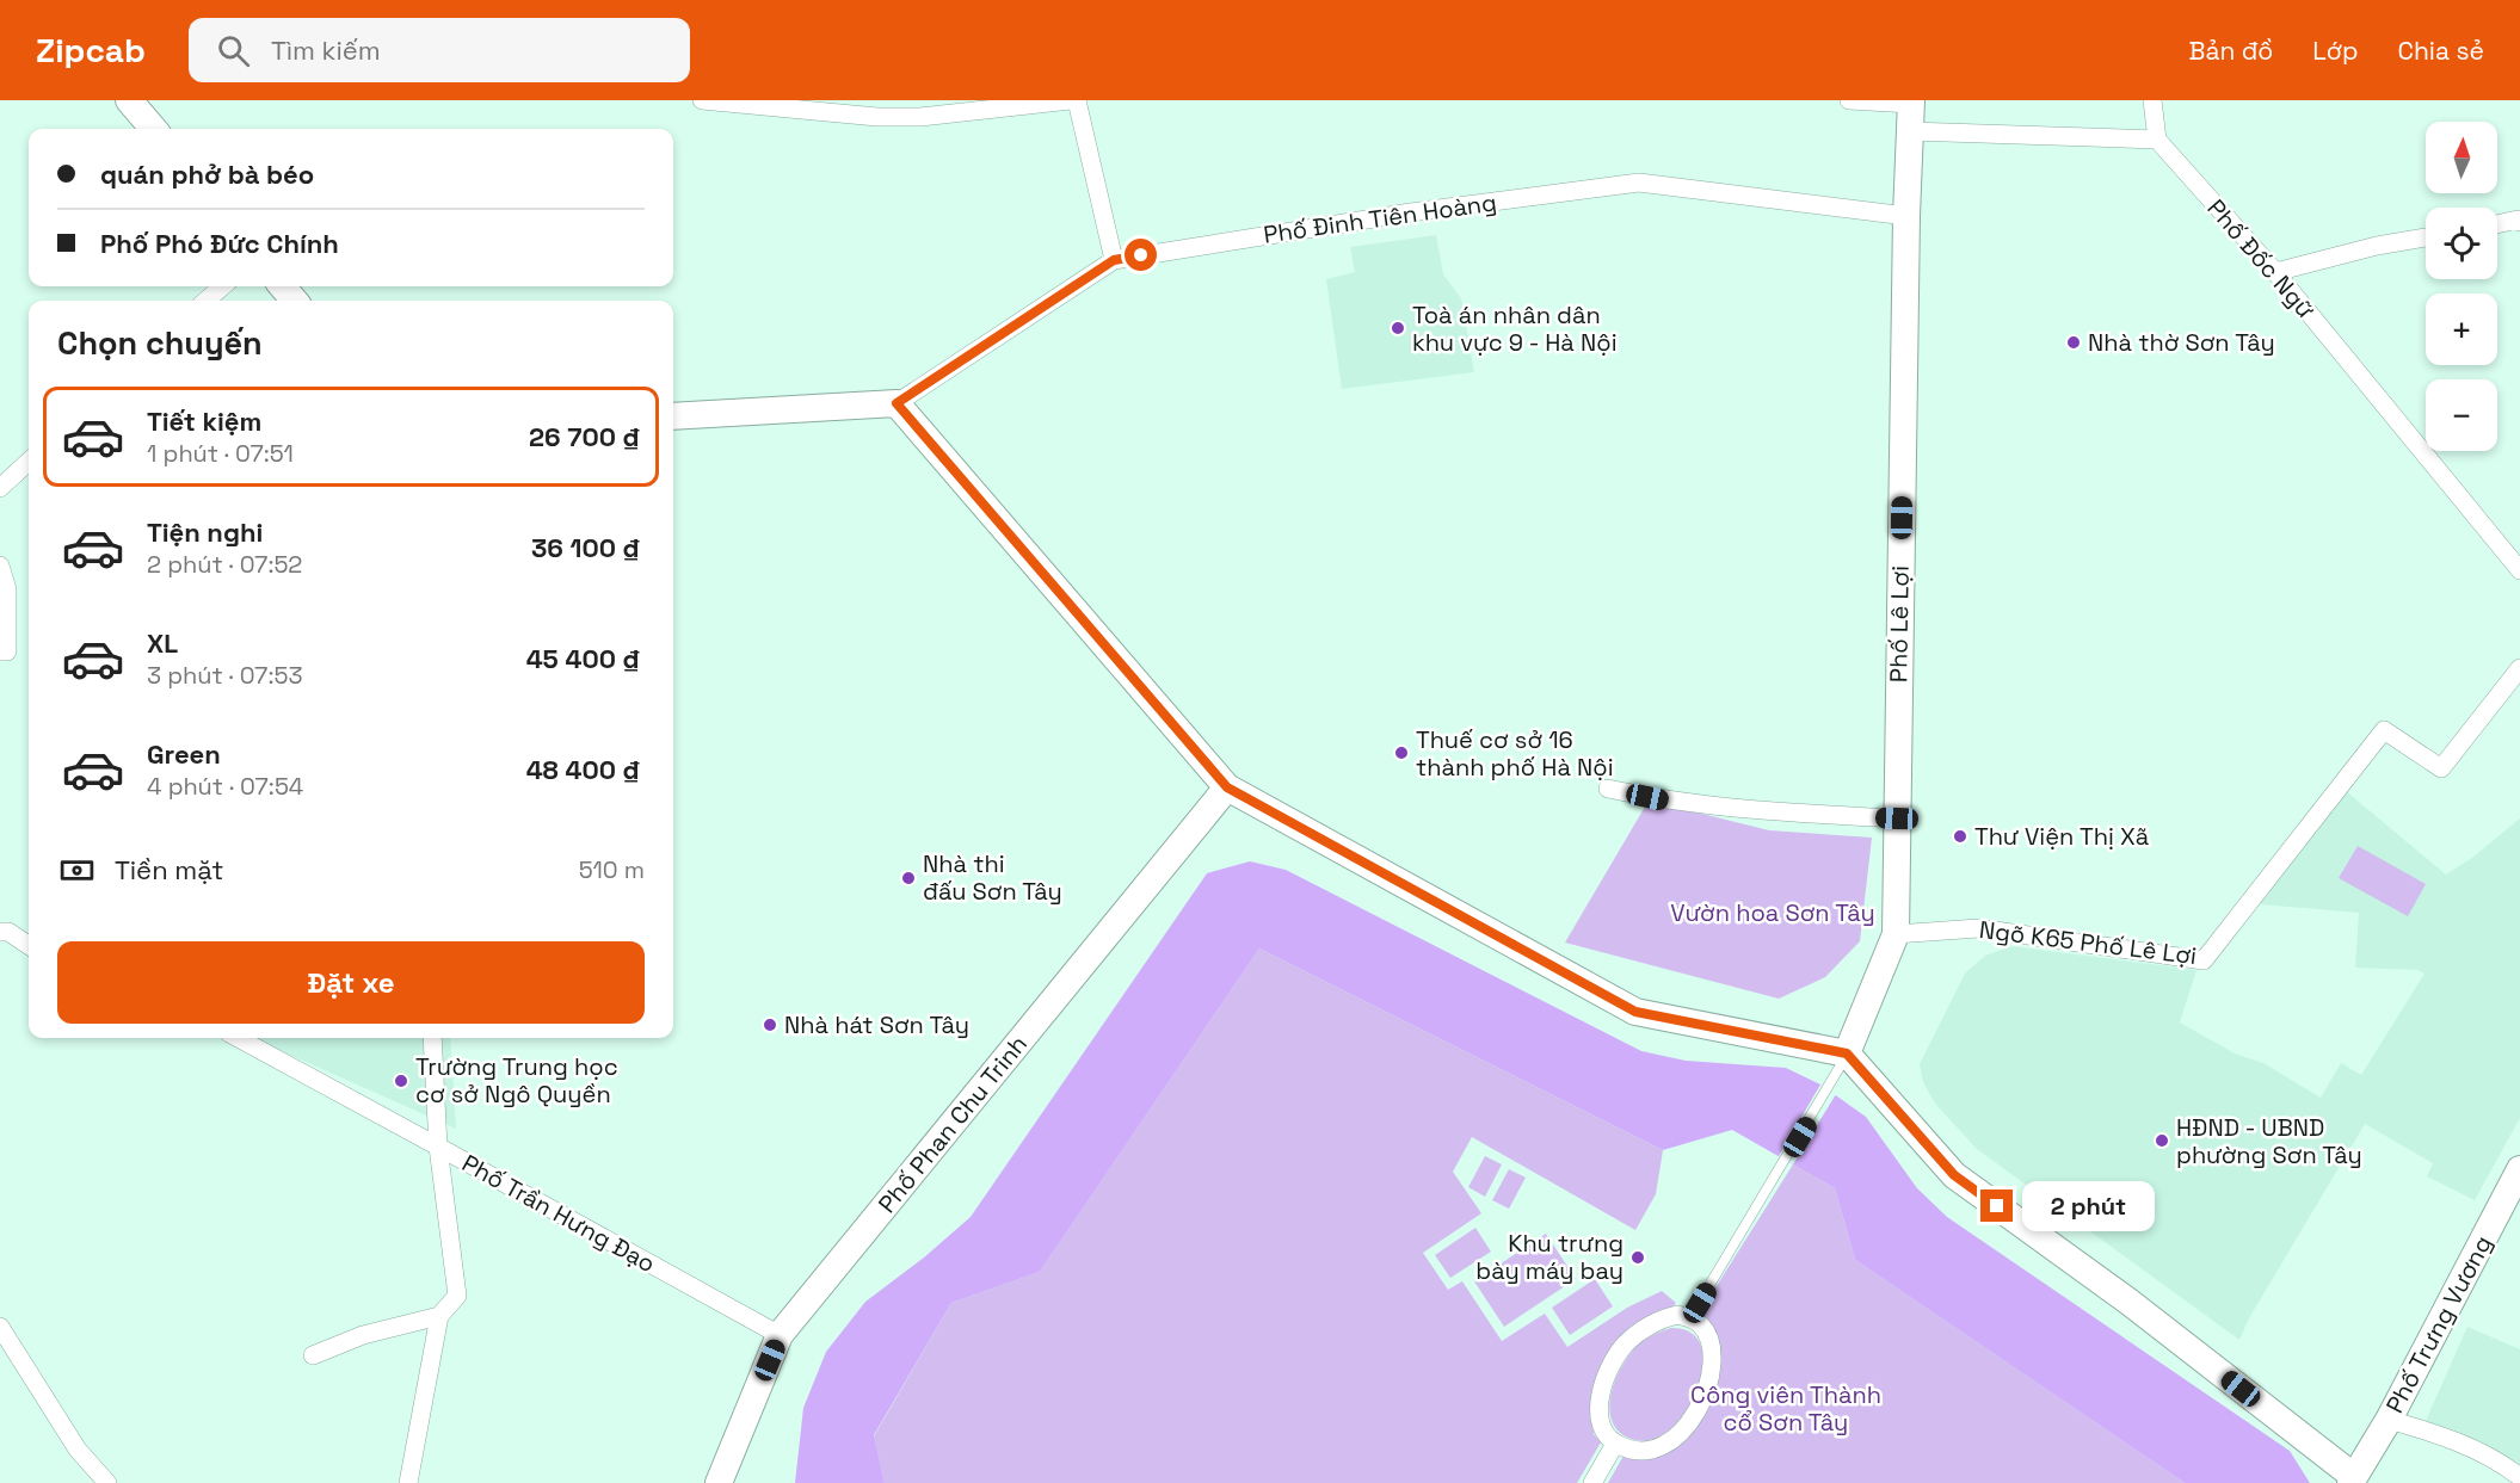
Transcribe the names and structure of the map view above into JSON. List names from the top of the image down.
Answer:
{
  "streets": {
    "main road": ["Phố Lê Lợi", "Phố Phan Chu Trinh", "Phố Trưng Vương"],
    "street": [
      "Phố Đinh Tiên Hoàng",
      "Phố Đốc Ngữ",
      "Ngõ K65 Phố Lê Lợi",
      "Phố Trần Hưng Đạo"
    ]
  },
  "crossings": [
    ["Phố Đinh Tiên Hoàng", "Phố Lê Lợi"],
    ["Phố Lê Lợi", "Ngõ K65 Phố Lê Lợi"],
    ["Phố Phan Chu Trinh", "Phố Trần Hưng Đạo"]
  ],
  "parks": ["Vườn hoa Sơn Tây", "Công viên Thành cổ Sơn Tây"],
  "places": [
    "Toà án nhân dân khu vực 9 - Hà Nội",
    "Nhà thờ Sơn Tây",
    "Thuế cơ sở 16 thành phố Hà Nội",
    "Thư Viện Thị Xã",
    "Nhà thi đấu Sơn Tây",
    "Nhà hát Sơn Tây",
    "Trường Trung học cơ sở Ngô Quyền",
    "HĐND - UBND phường Sơn Tây",
    "Khu trưng bày máy bay"
  ],
  "north": "top",
  "page": {
    "header": "Zipcab",
    "search": "Tìm kiếm",
    "nav": ["Bản đồ", "Lớp", "Chia sẻ"],
    "map_buttons": ["+", "−"],
    "banner": ["quán phở bà béo", "Phố Phó Đức Chính"],
    "heading": "Chọn chuyến",
    "list": [
      {
        "name": "Tiết kiệm",
        "note": "1 phút · 07:51",
        "value": "26 700 ₫"
      },
      {
        "name": "Tiện nghi",
        "note": "2 phút · 07:52",
        "value": "36 100 ₫"
      },
      {
        "name": "XL",
        "note": "3 phút · 07:53",
        "value": "45 400 ₫"
      },
      {
        "name": "Green",
        "note": "4 phút · 07:54",
        "value": "48 400 ₫"
      }
    ],
    "pay": ["Tiền mặt", "510 m"],
    "buttons": "Đặt xe",
    "bubble": "2 phút"
  }
}
